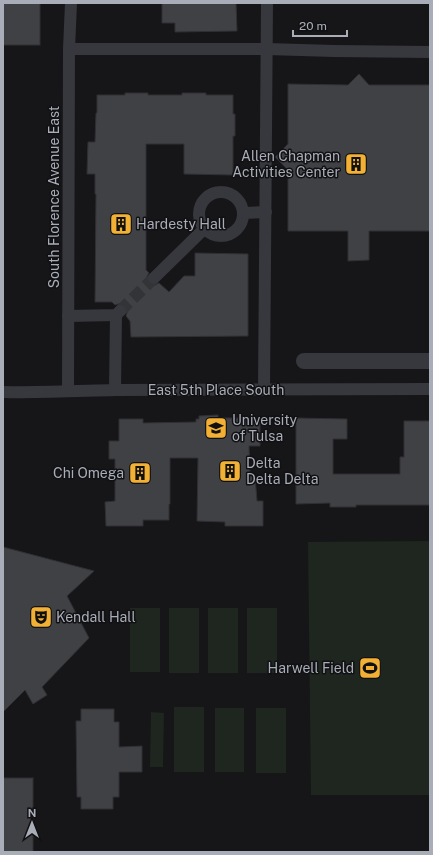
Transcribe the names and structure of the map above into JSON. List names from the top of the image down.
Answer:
{
  "streets": {
    "street": ["South Florence Avenue East", "East 5th Place South"]
  },
  "crossings": [
    ["South Florence Avenue East", "East 5th Place South"]
  ],
  "places": {
    "building": [
      "Allen Chapman Activities Center",
      "Hardesty Hall",
      "Delta Delta Delta",
      "Chi Omega"
    ],
    "school or university": ["University of Tulsa"],
    "theatre": ["Kendall Hall"],
    "sports": ["Harwell Field"]
  },
  "scale_bar": "20 m",
  "north": "top"
}
